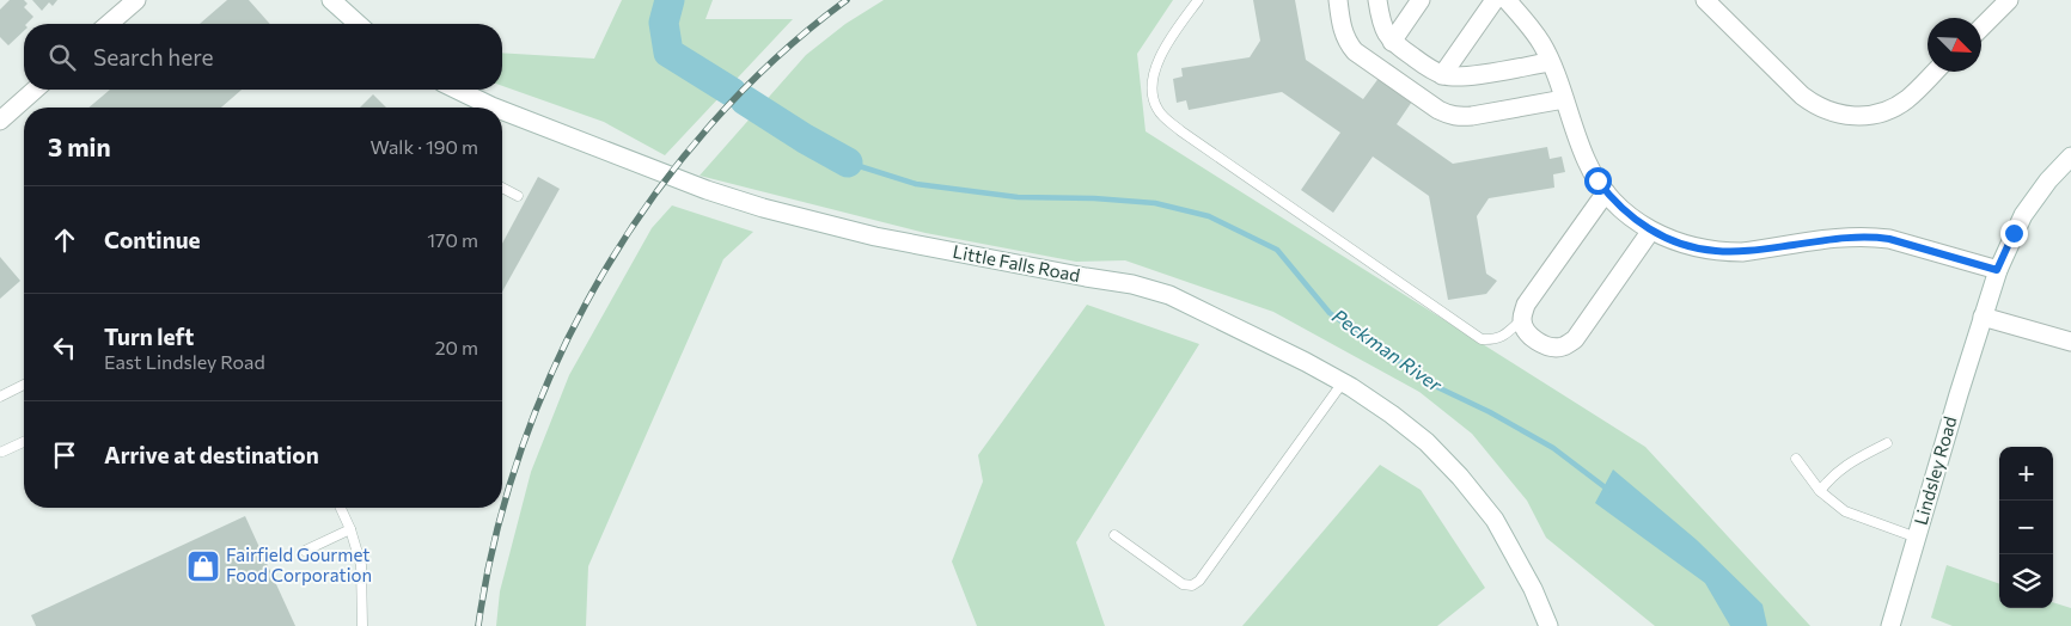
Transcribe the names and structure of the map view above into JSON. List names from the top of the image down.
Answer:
{
  "streets": {
    "street": ["Little Falls Road", "Lindsley Road"]
  },
  "water": ["Peckman River"],
  "places": {
    "shop": ["Fairfield Gourmet Food Corporation"]
  },
  "north": "bottom right",
  "page": {
    "search": "Search here",
    "heading": ["3 min", "Walk · 190 m"],
    "list": [
      ["Continue", "170 m"],
      ["Turn left", "East Lindsley Road", "20 m"],
      "Arrive at destination"
    ],
    "map_buttons": ["+", "−"]
  }
}
